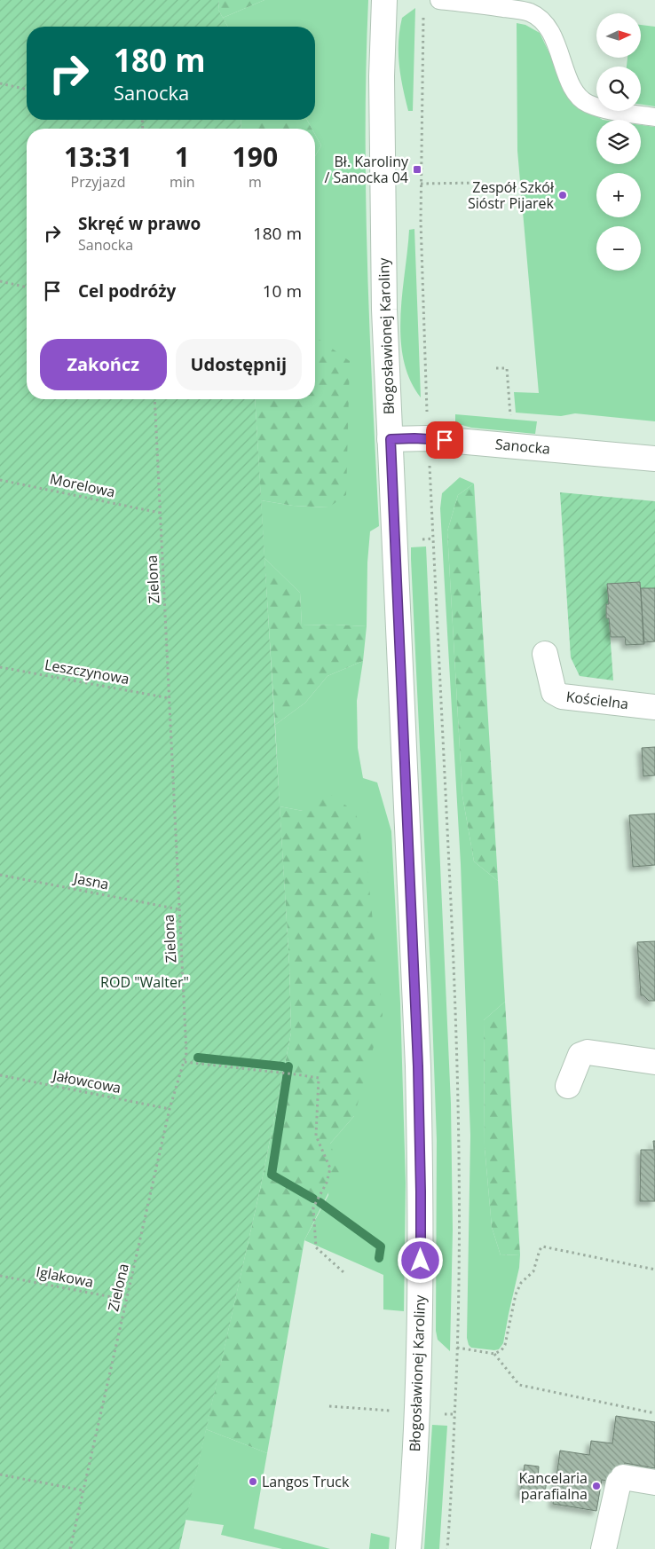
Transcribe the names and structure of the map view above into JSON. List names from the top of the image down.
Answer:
{
  "streets": {
    "street": ["Błogosławionej Karoliny", "Sanocka", "Kościelna"],
    "path": [
      "Morelowa",
      "Zielona",
      "Leszczynowa",
      "Jasna",
      "Jałowcowa",
      "Iglakowa"
    ]
  },
  "crossings": [
    ["Błogosławionej Karoliny", "Sanocka"],
    ["Morelowa", "Zielona"],
    ["Zielona", "Leszczynowa"],
    ["Zielona", "Jasna"],
    ["Zielona", "Jałowcowa"],
    ["Zielona", "Iglakowa"]
  ],
  "parks": ["ROD \"Walter\""],
  "places": {
    "transit": ["Bł. Karoliny / Sanocka 04"],
    "other": ["Zespół Szkół Sióstr Pijarek", "Langos Truck", "Kancelaria parafialna"]
  },
  "north": "right",
  "page": {
    "map_buttons": ["+", "−"],
    "turn": ["180 m", "Sanocka"],
    "eta": [
      "13:31",
      "Przyjazd",
      "1",
      "min",
      "190",
      "m"
    ],
    "list": [
      {
        "name": "Skręć w prawo",
        "note": "Sanocka",
        "value": "180 m"
      },
      {
        "name": "Cel podróży",
        "value": "10 m"
      }
    ],
    "buttons": ["Zakończ", "Udostępnij"]
  }
}
